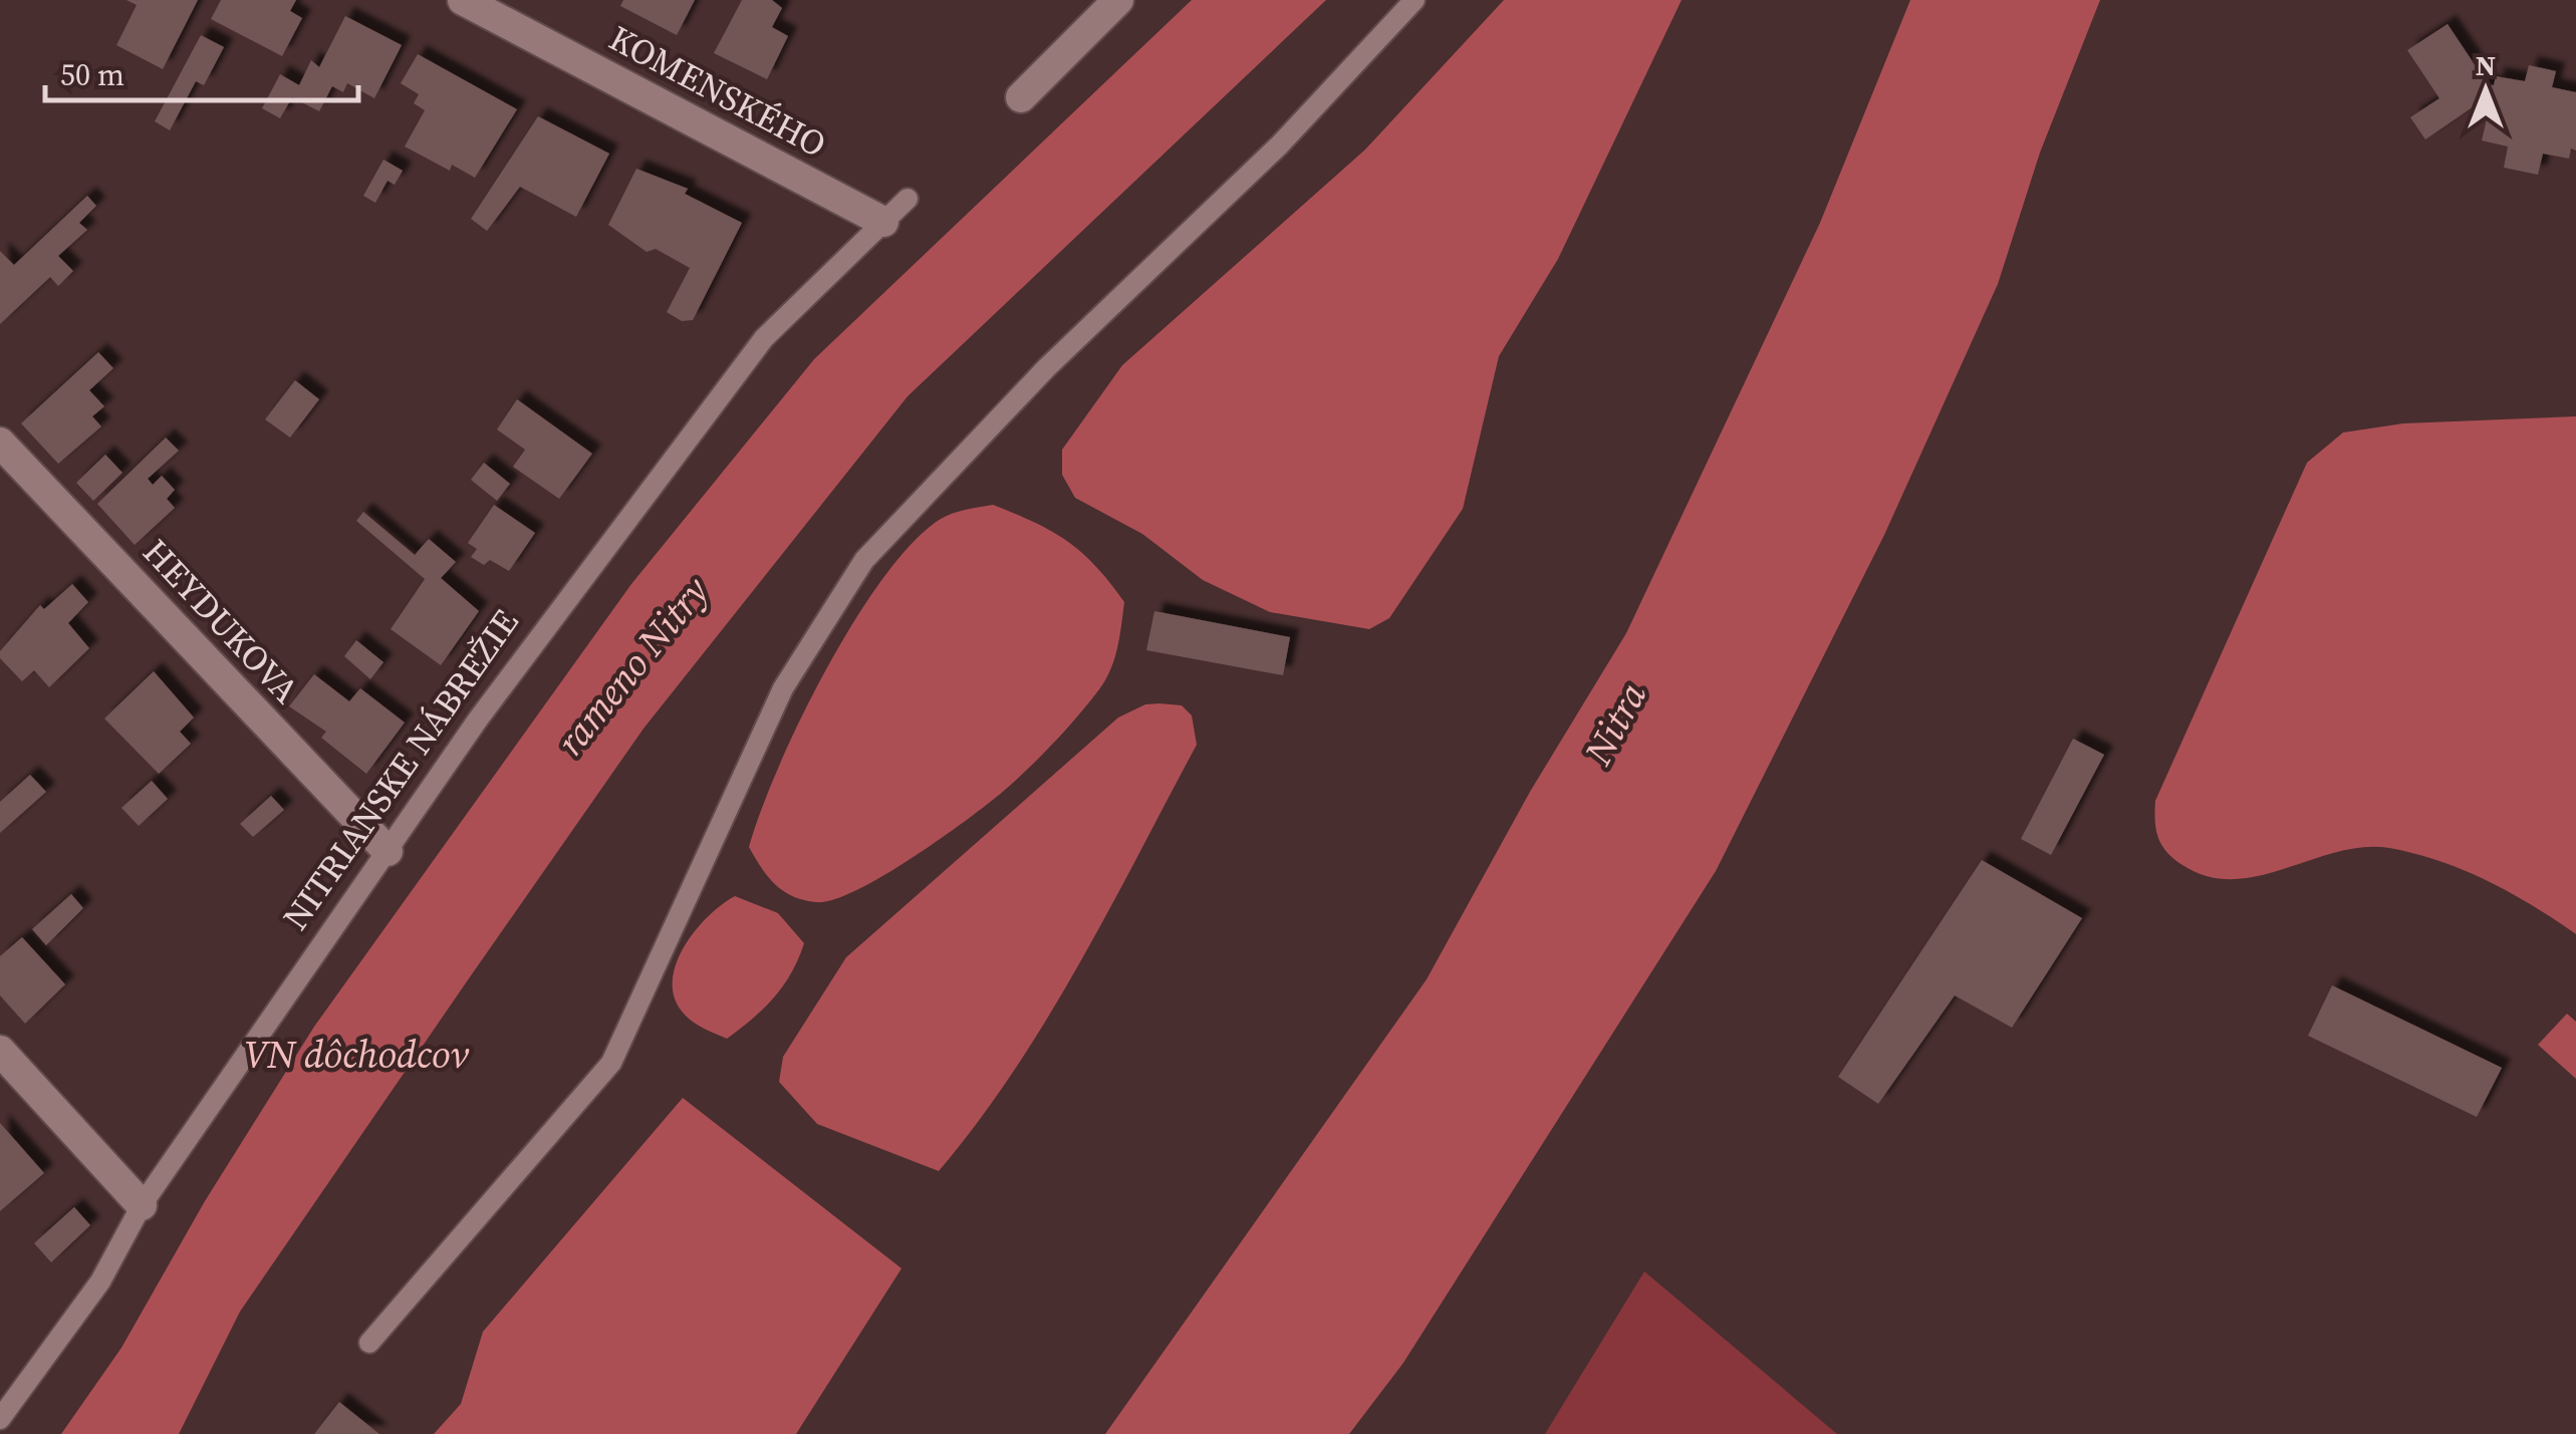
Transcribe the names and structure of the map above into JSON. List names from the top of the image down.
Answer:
{
  "streets": {
    "street": ["KOMENSKÉHO", "HEYDUKOVA"],
    "lane": ["NITRIANSKE NÁBREŽIE"]
  },
  "crossings": [
    ["KOMENSKÉHO", "NITRIANSKE NÁBREŽIE"],
    ["HEYDUKOVA", "NITRIANSKE NÁBREŽIE"]
  ],
  "water": ["rameno Nitry", "Nitra", "VN dôchodcov"],
  "scale_bar": "50 m",
  "north": "top"
}
